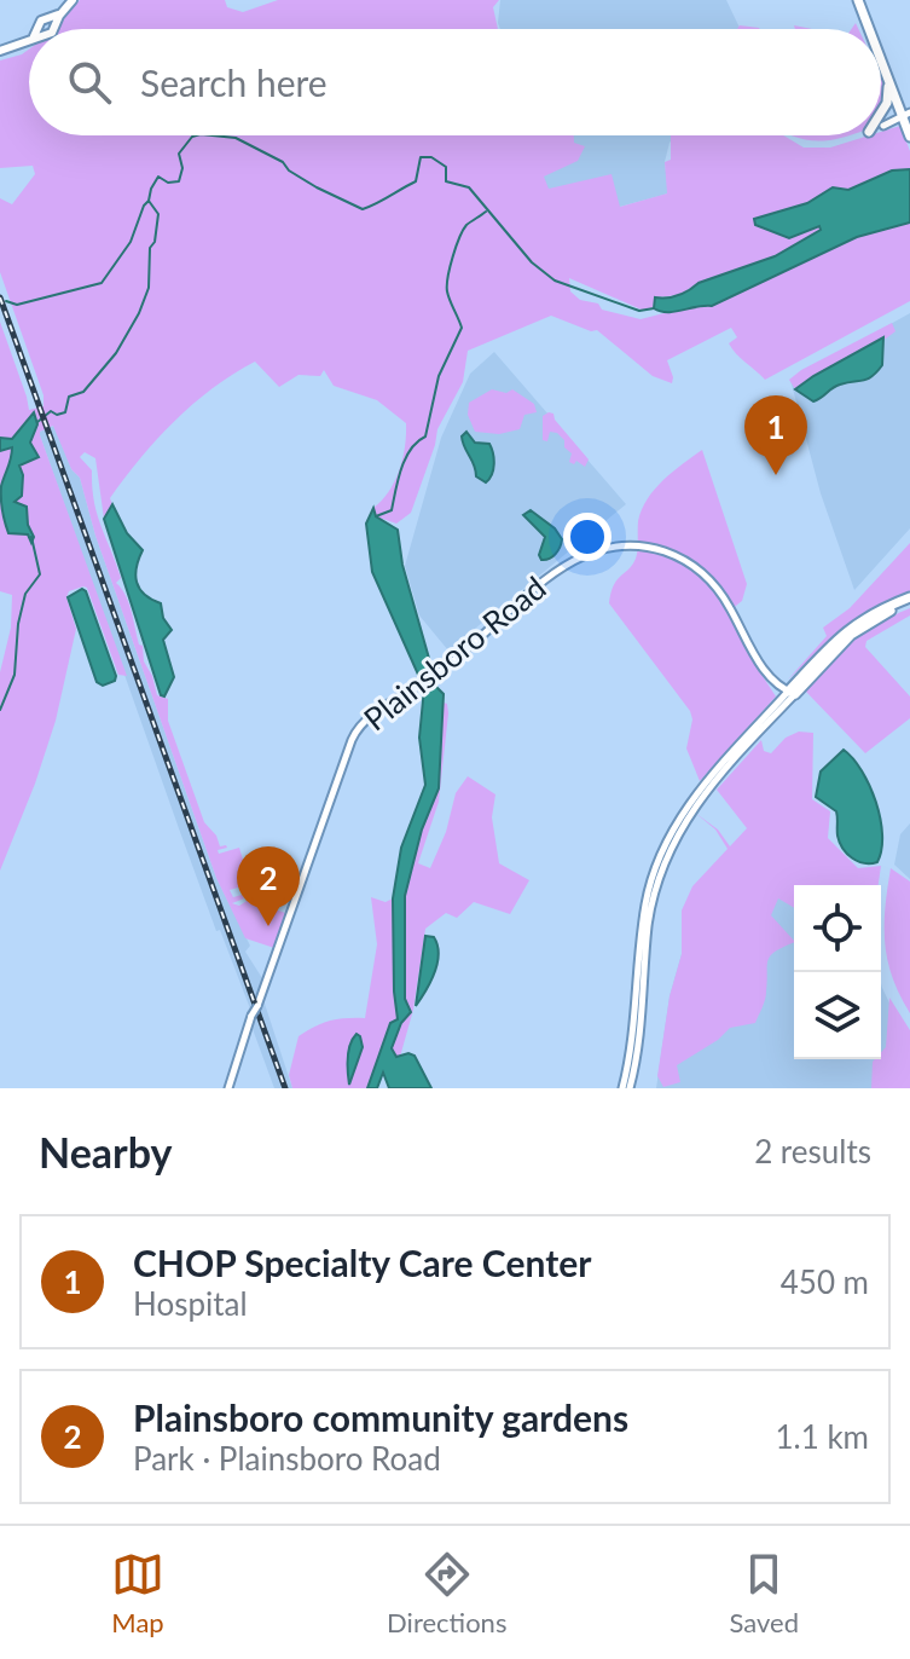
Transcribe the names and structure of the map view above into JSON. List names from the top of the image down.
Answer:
{
  "streets": {
    "street": ["Plainsboro Road"]
  },
  "page": {
    "search": "Search here",
    "pins": ["1", "2"],
    "heading": ["Nearby", "2 results"],
    "list": [
      {
        "mark": "1",
        "name": "CHOP Specialty Care Center",
        "note": "Hospital",
        "value": "450 m"
      },
      {
        "mark": "2",
        "name": "Plainsboro community gardens",
        "note": "Park · Plainsboro Road",
        "value": "1.1 km"
      }
    ],
    "nav": ["Map", "Directions", "Saved"]
  }
}
